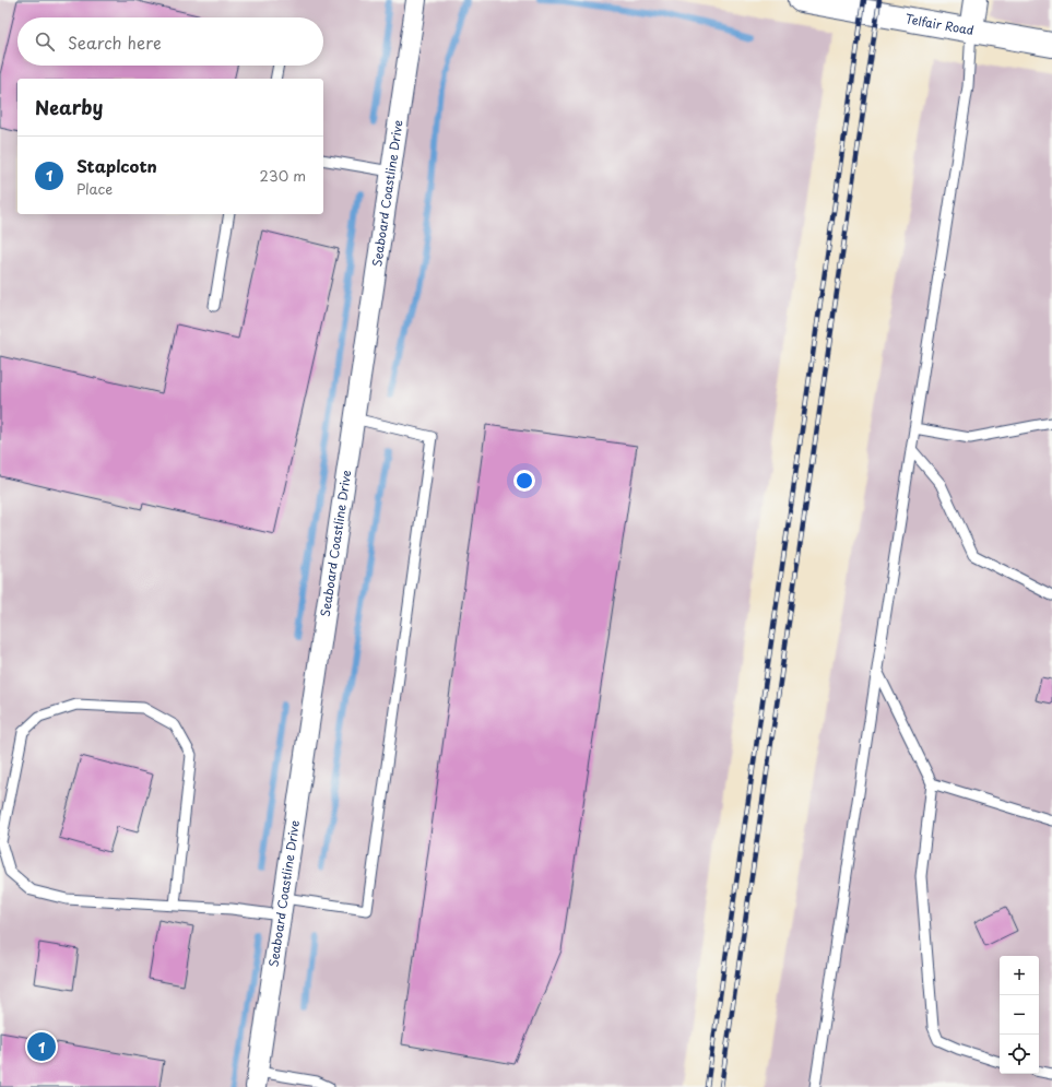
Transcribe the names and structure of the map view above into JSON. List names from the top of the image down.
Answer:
{
  "streets": {
    "street": ["Telfair Road", "Seaboard Coastline Drive"]
  },
  "page": {
    "search": "Search here",
    "heading": "Nearby",
    "list": [
      {
        "mark": "1",
        "name": "Staplcotn",
        "note": "Place",
        "value": "230 m"
      }
    ],
    "map_buttons": ["+", "−"],
    "pins": "1"
  }
}
